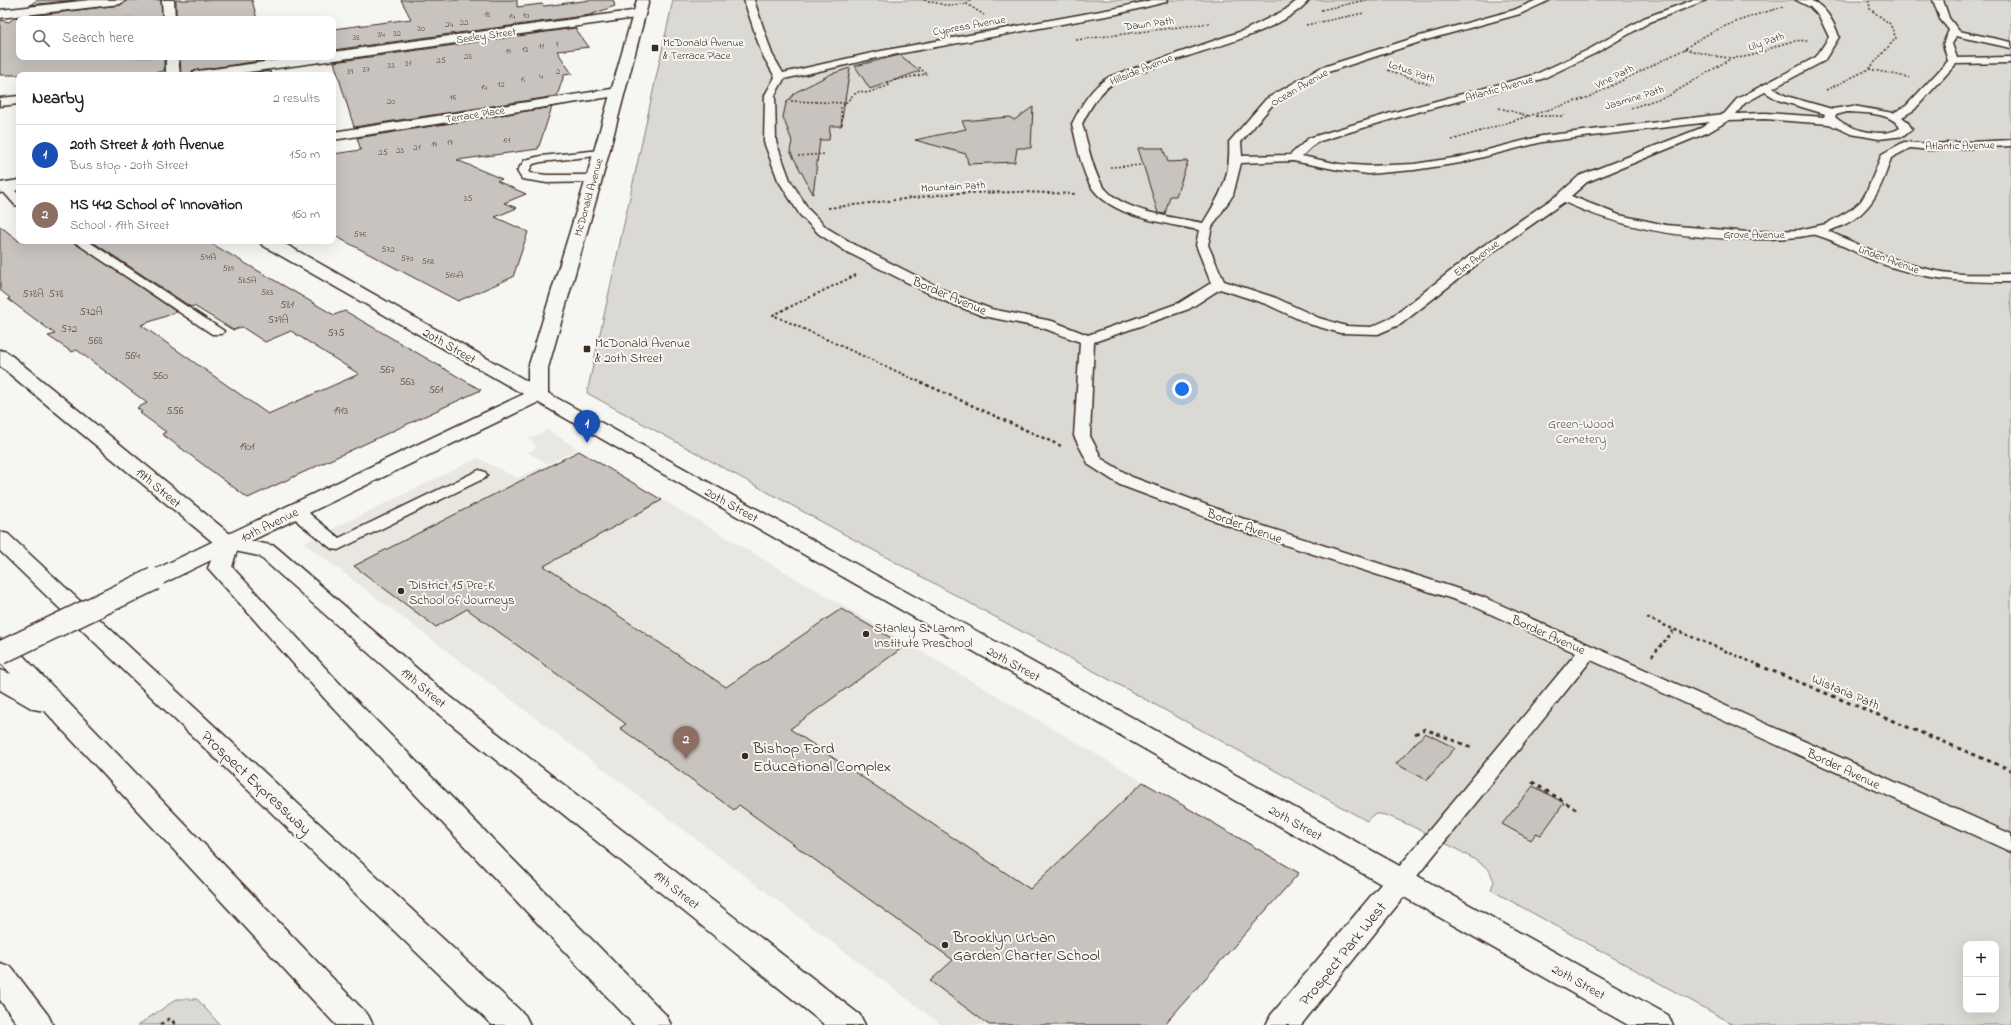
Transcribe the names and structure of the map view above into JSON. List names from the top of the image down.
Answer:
{
  "streets": {
    "main road": [
      "Seeley Street",
      "Terrace Place",
      "McDonald Avenue",
      "20th Street",
      "19th Street",
      "10th Avenue",
      "Prospect Expressway",
      "Prospect Park West"
    ],
    "lane": [
      "Cypress Avenue",
      "Hillside Avenue",
      "Ocean Avenue",
      "Atlantic Avenue",
      "Grove Avenue",
      "Elm Avenue",
      "Linden Avenue",
      "Border Avenue"
    ],
    "path": [
      "Dawn Path",
      "Lily Path",
      "Lotus Path",
      "Vine Path",
      "Jasmine Path",
      "Mountain Path",
      "Wistaria Path"
    ]
  },
  "crossings": [
    ["Cypress Avenue", "Border Avenue"],
    ["Seeley Street", "McDonald Avenue"],
    ["Lily Path", "Vine Path"],
    ["Lily Path", "Jasmine Path"],
    ["Hillside Avenue", "Ocean Avenue"],
    ["Hillside Avenue", "Mountain Path"],
    ["Lotus Path", "Ocean Avenue"],
    ["Lotus Path", "Atlantic Avenue"],
    ["Ocean Avenue", "Elm Avenue"],
    ["Atlantic Avenue", "Grove Avenue"],
    ["Terrace Place", "McDonald Avenue"],
    ["Mountain Path", "Border Avenue"],
    ["McDonald Avenue", "20th Street"],
    ["McDonald Avenue", "10th Avenue"],
    ["Grove Avenue", "Elm Avenue"],
    ["Grove Avenue", "Linden Avenue"],
    ["20th Street", "10th Avenue"],
    ["20th Street", "Prospect Park West"],
    ["19th Street", "10th Avenue"]
  ],
  "parks": ["Green-Wood Cemetery"],
  "places": {
    "transit": ["McDonald Avenue & Terrace Place", "McDonald Avenue & 20th Street"],
    "other": [
      "District 15 Pre-K School of Journeys",
      "Stanley S. Lamm Institute Preschool",
      "Bishop Ford Educational Complex",
      "Brooklyn Urban Garden Charter School"
    ]
  },
  "house_numbers": [
    "18",
    "10",
    "14",
    "22",
    "24",
    "30",
    "32",
    "34",
    "38",
    "9",
    "11",
    "13",
    "19",
    "23",
    "25",
    "31",
    "33",
    "37",
    "39",
    "2",
    "4",
    "6",
    "12",
    "14",
    "16",
    "20",
    "61",
    "17",
    "19",
    "21",
    "23",
    "25",
    "35",
    "576",
    "572",
    "591A",
    "570",
    "568",
    "589",
    "564A",
    "585A",
    "583",
    "578A",
    "578",
    "581",
    "572A",
    "579A",
    "572",
    "575",
    "568",
    "564",
    "567",
    "560",
    "563",
    "561",
    "556",
    "1913",
    "1901"
  ],
  "page": {
    "search": "Search here",
    "heading": ["Nearby", "2 results"],
    "list": [
      {
        "mark": "1",
        "name": "20th Street & 10th Avenue",
        "note": "Bus stop · 20th Street",
        "value": "150 m"
      },
      {
        "mark": "2",
        "name": "MS 442 School of Innovation",
        "note": "School · 19th Street",
        "value": "160 m"
      }
    ],
    "pins": ["1", "2"],
    "map_buttons": ["+", "−"]
  }
}
